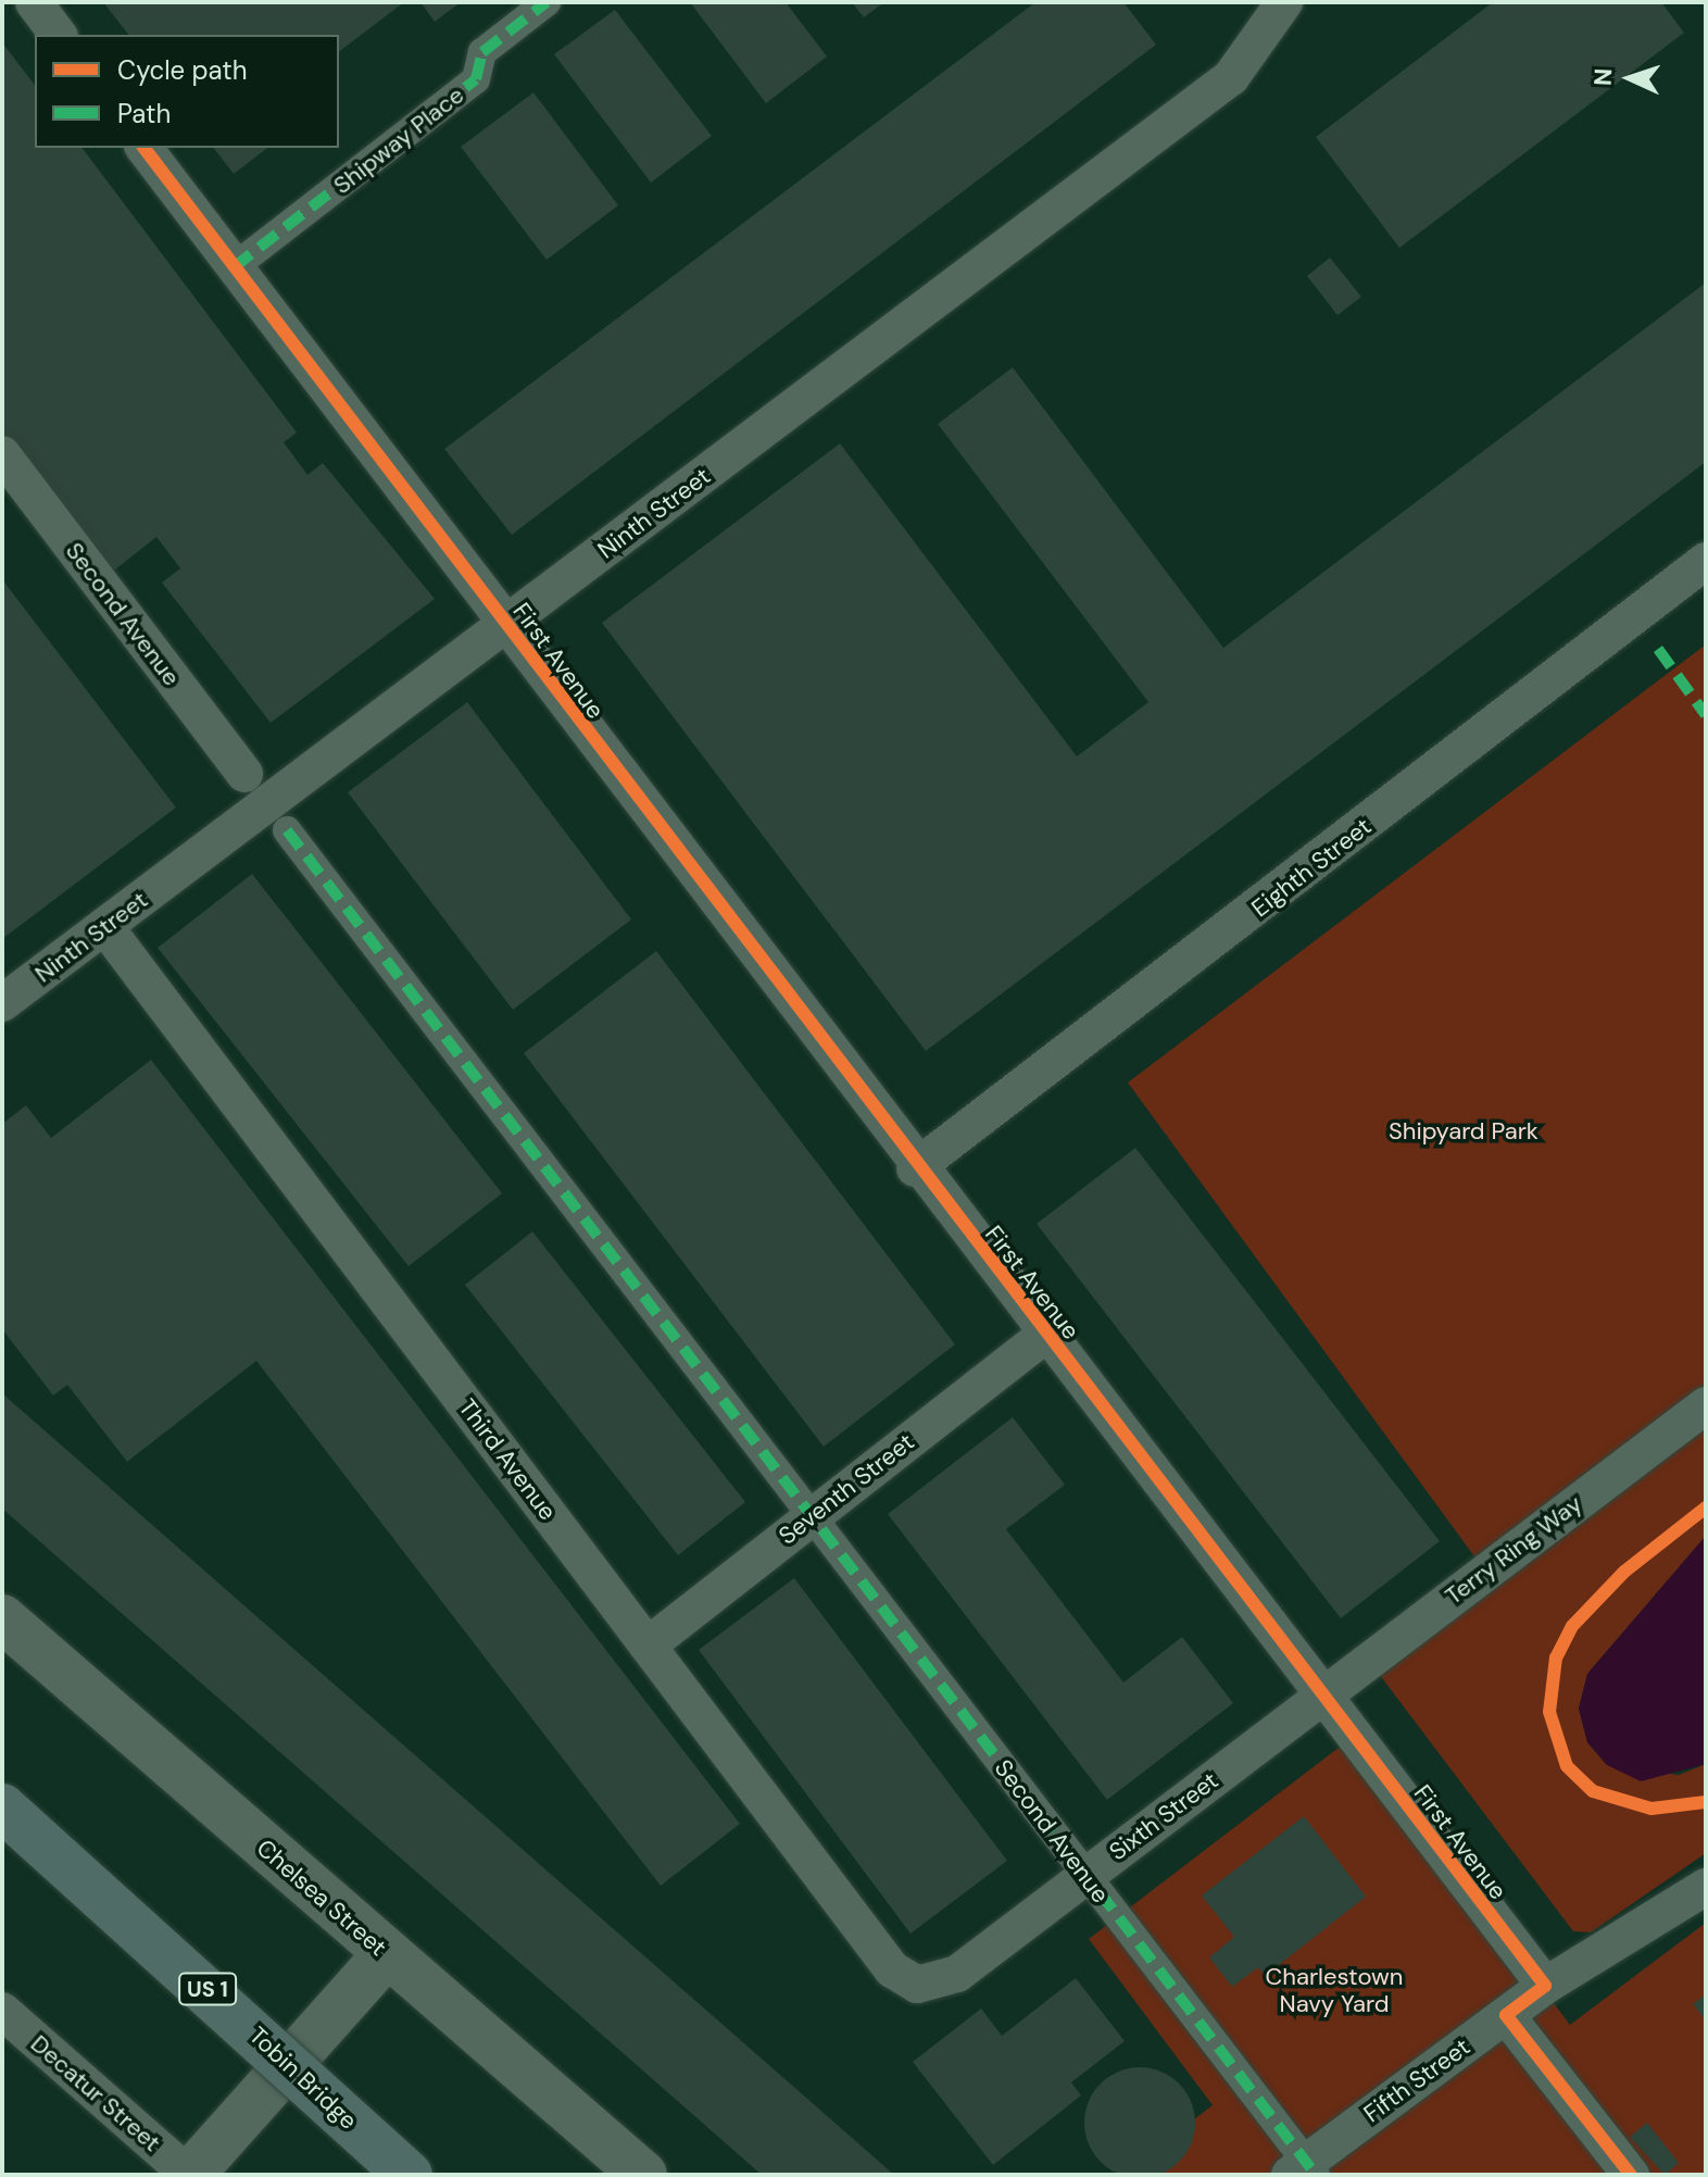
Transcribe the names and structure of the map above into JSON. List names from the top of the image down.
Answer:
{
  "streets": {
    "highway": ["US 1", "Tobin Bridge"],
    "main road": ["Chelsea Street"],
    "street": [
      "Shipway Place",
      "Ninth Street",
      "Second Avenue",
      "First Avenue",
      "Eighth Street",
      "Third Avenue",
      "Seventh Street",
      "Terry Ring Way",
      "Sixth Street",
      "Fifth Street",
      "Decatur Street"
    ]
  },
  "crossings": [
    ["Shipway Place", "First Avenue"],
    ["Ninth Street", "First Avenue"],
    ["Ninth Street", "Third Avenue"],
    ["Second Avenue", "Seventh Street"],
    ["Second Avenue", "Sixth Street"],
    ["Second Avenue", "Fifth Street"],
    ["First Avenue", "Eighth Street"],
    ["First Avenue", "Seventh Street"],
    ["First Avenue", "Terry Ring Way"],
    ["First Avenue", "Sixth Street"],
    ["First Avenue", "Fifth Street"],
    ["Third Avenue", "Seventh Street"],
    ["Third Avenue", "Sixth Street"],
    ["Terry Ring Way", "Sixth Street"]
  ],
  "parks": ["Shipyard Park", "Charlestown Navy Yard"],
  "legend": ["Cycle path", "Path"],
  "north": "left"
}
